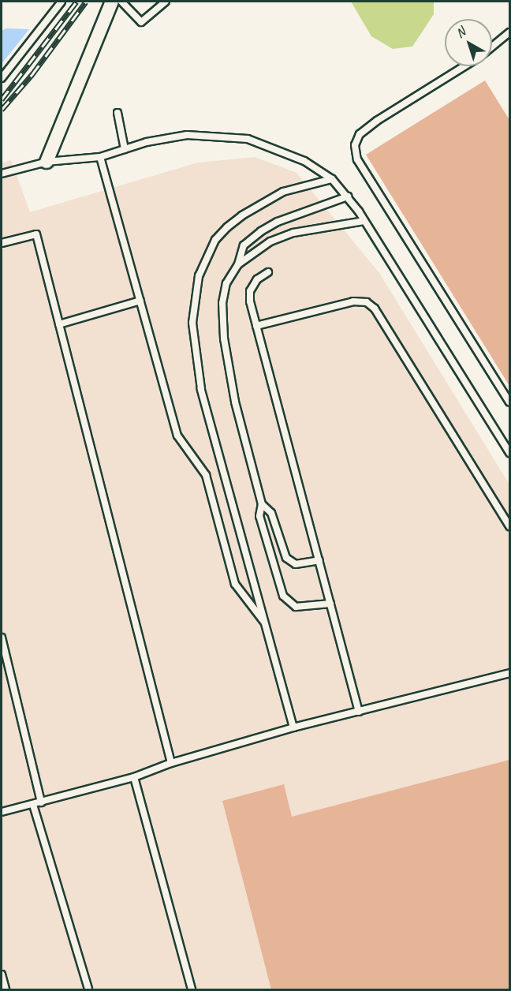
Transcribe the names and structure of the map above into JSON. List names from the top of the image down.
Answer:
{
  "north": "top left"
}
